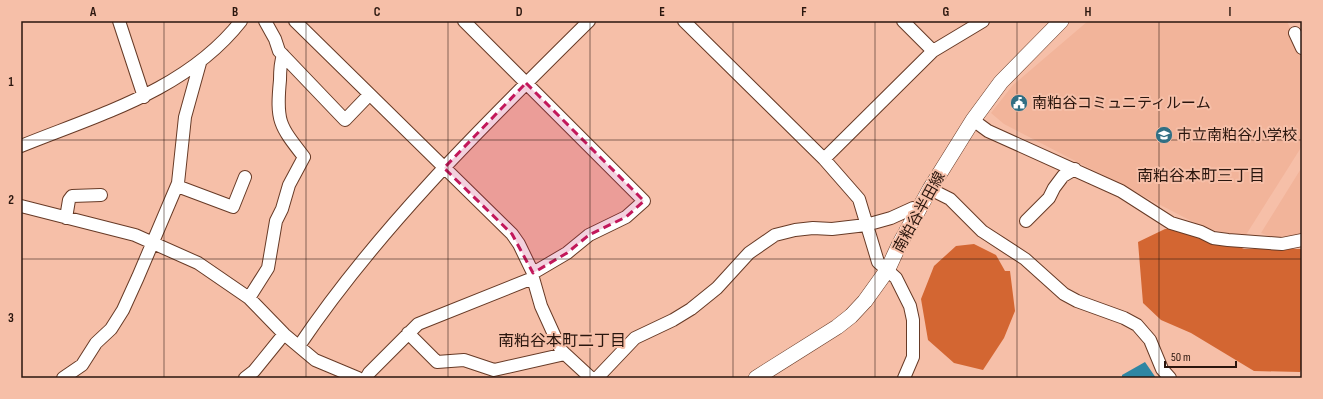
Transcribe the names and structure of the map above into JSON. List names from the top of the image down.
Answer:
{
  "streets": {
    "main road": ["南粕谷半田線"]
  },
  "districts": ["南粕谷本町三丁目", "南粕谷本町二丁目"],
  "places": {
    "public building": ["南粕谷コミュニティルーム"],
    "school or university": ["市立南粕谷小学校"]
  },
  "scale_bar": "50 m",
  "grid": {
    "columns": [
      "A",
      "B",
      "C",
      "D",
      "E",
      "F",
      "G",
      "H",
      "I"
    ],
    "rows": ["1", "2", "3"]
  }
}
